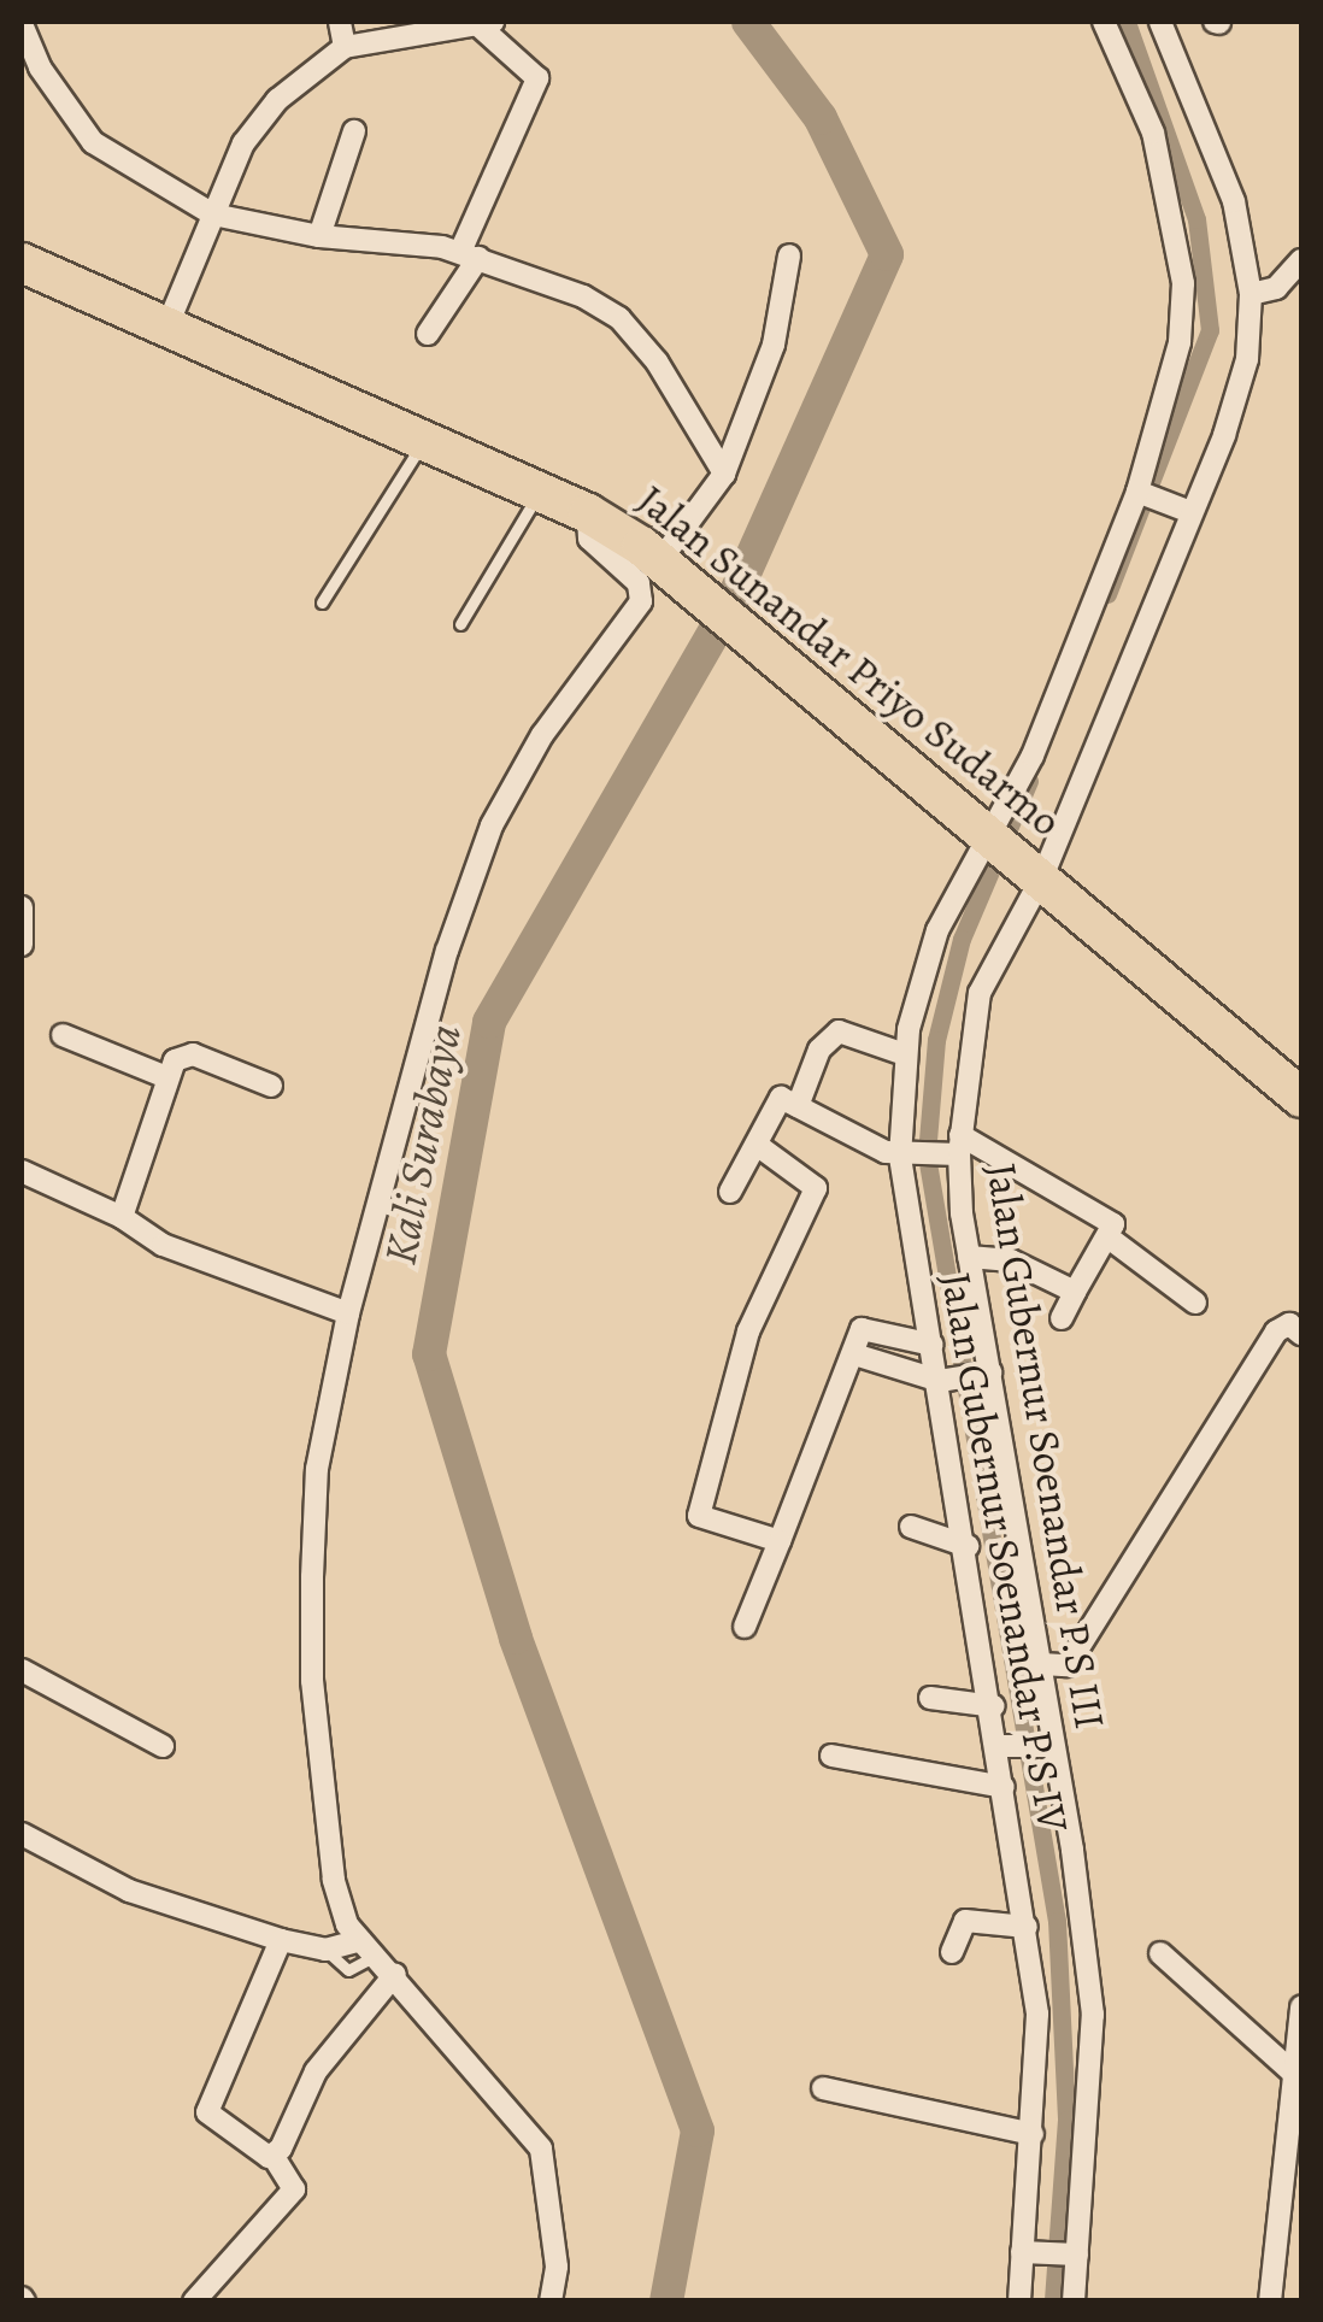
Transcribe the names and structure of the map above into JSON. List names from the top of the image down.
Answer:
{
  "streets": {
    "highway": ["Jalan Sunandar Priyo Sudarmo"],
    "street": ["Jalan Gubernur Soenandar P.S III", "Jalan Gubernur Soenandar P.S IV"]
  },
  "crossings": [
    ["Jalan Sunandar Priyo Sudarmo", "Jalan Gubernur Soenandar P.S III"],
    ["Jalan Sunandar Priyo Sudarmo", "Jalan Gubernur Soenandar P.S IV"]
  ],
  "water": ["Kali Surabaya"]
}
